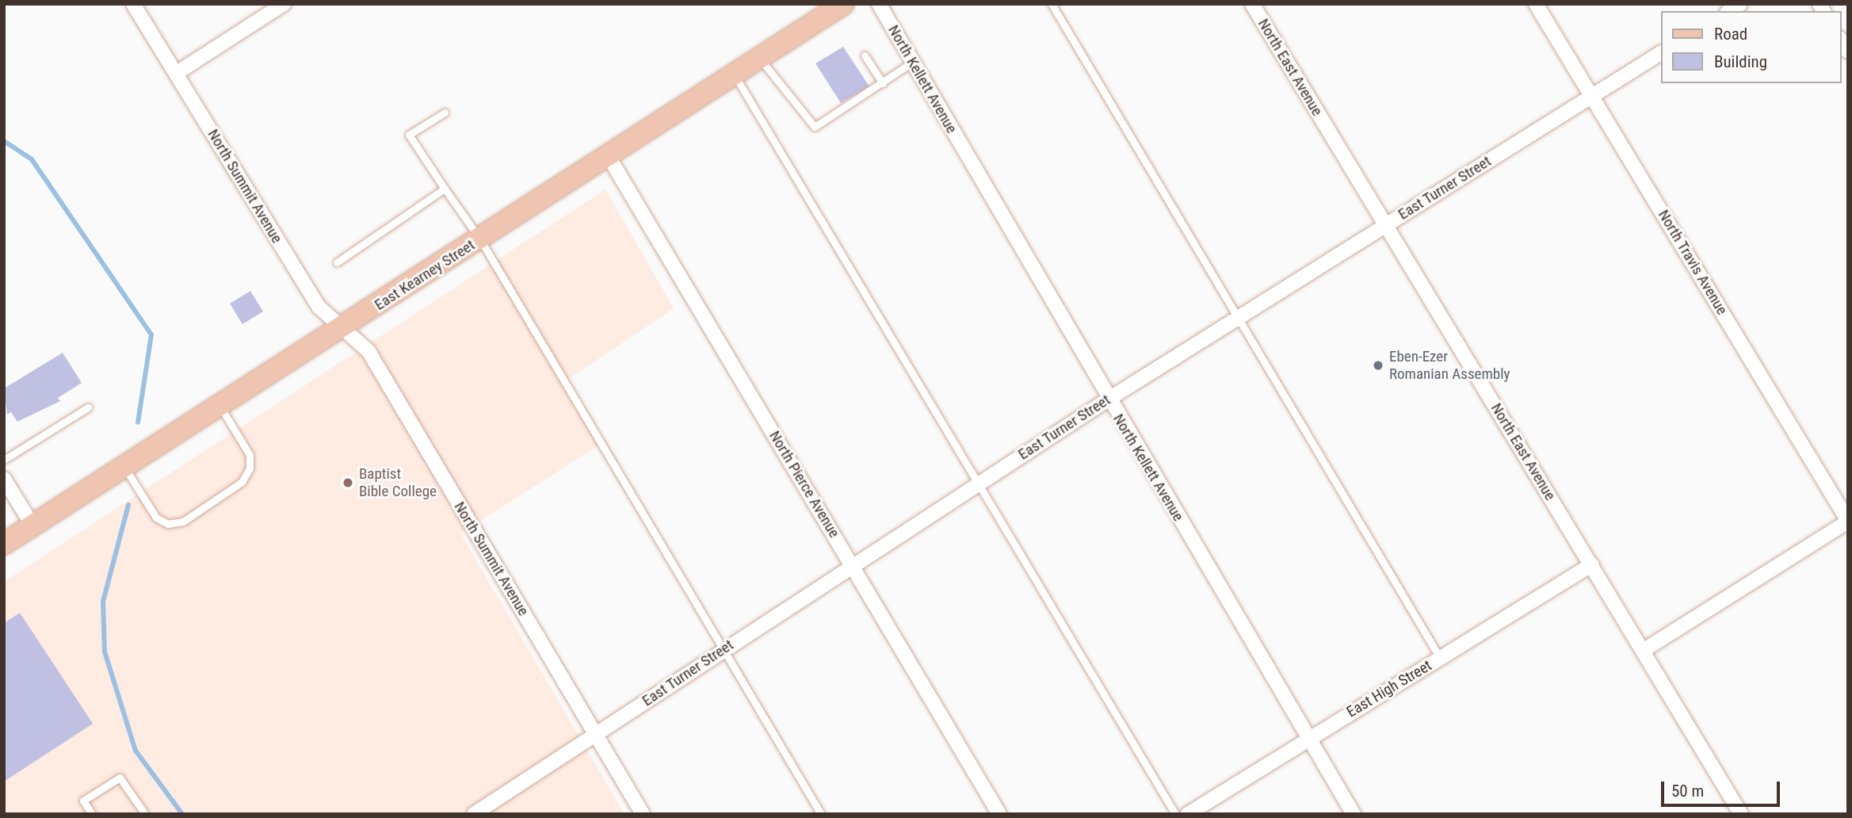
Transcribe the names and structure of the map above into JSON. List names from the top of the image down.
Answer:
{
  "streets": {
    "main road": ["East Kearney Street"],
    "street": [
      "North East Avenue",
      "North Kellett Avenue",
      "North Summit Avenue",
      "East Turner Street",
      "North Travis Avenue",
      "North Pierce Avenue",
      "East High Street"
    ]
  },
  "crossings": [
    ["North East Avenue", "East Turner Street"],
    ["North East Avenue", "East High Street"],
    ["North Kellett Avenue", "East Turner Street"],
    ["North Kellett Avenue", "East High Street"],
    ["North Summit Avenue", "East Turner Street"],
    ["North Summit Avenue", "East Kearney Street"],
    ["East Turner Street", "North Travis Avenue"],
    ["East Turner Street", "North Pierce Avenue"],
    ["East Kearney Street", "North Pierce Avenue"]
  ],
  "places": ["Eben-Ezer Romanian Assembly", "Baptist Bible College"],
  "legend": ["Road", "Building"],
  "scale_bar": "50 m"
}
